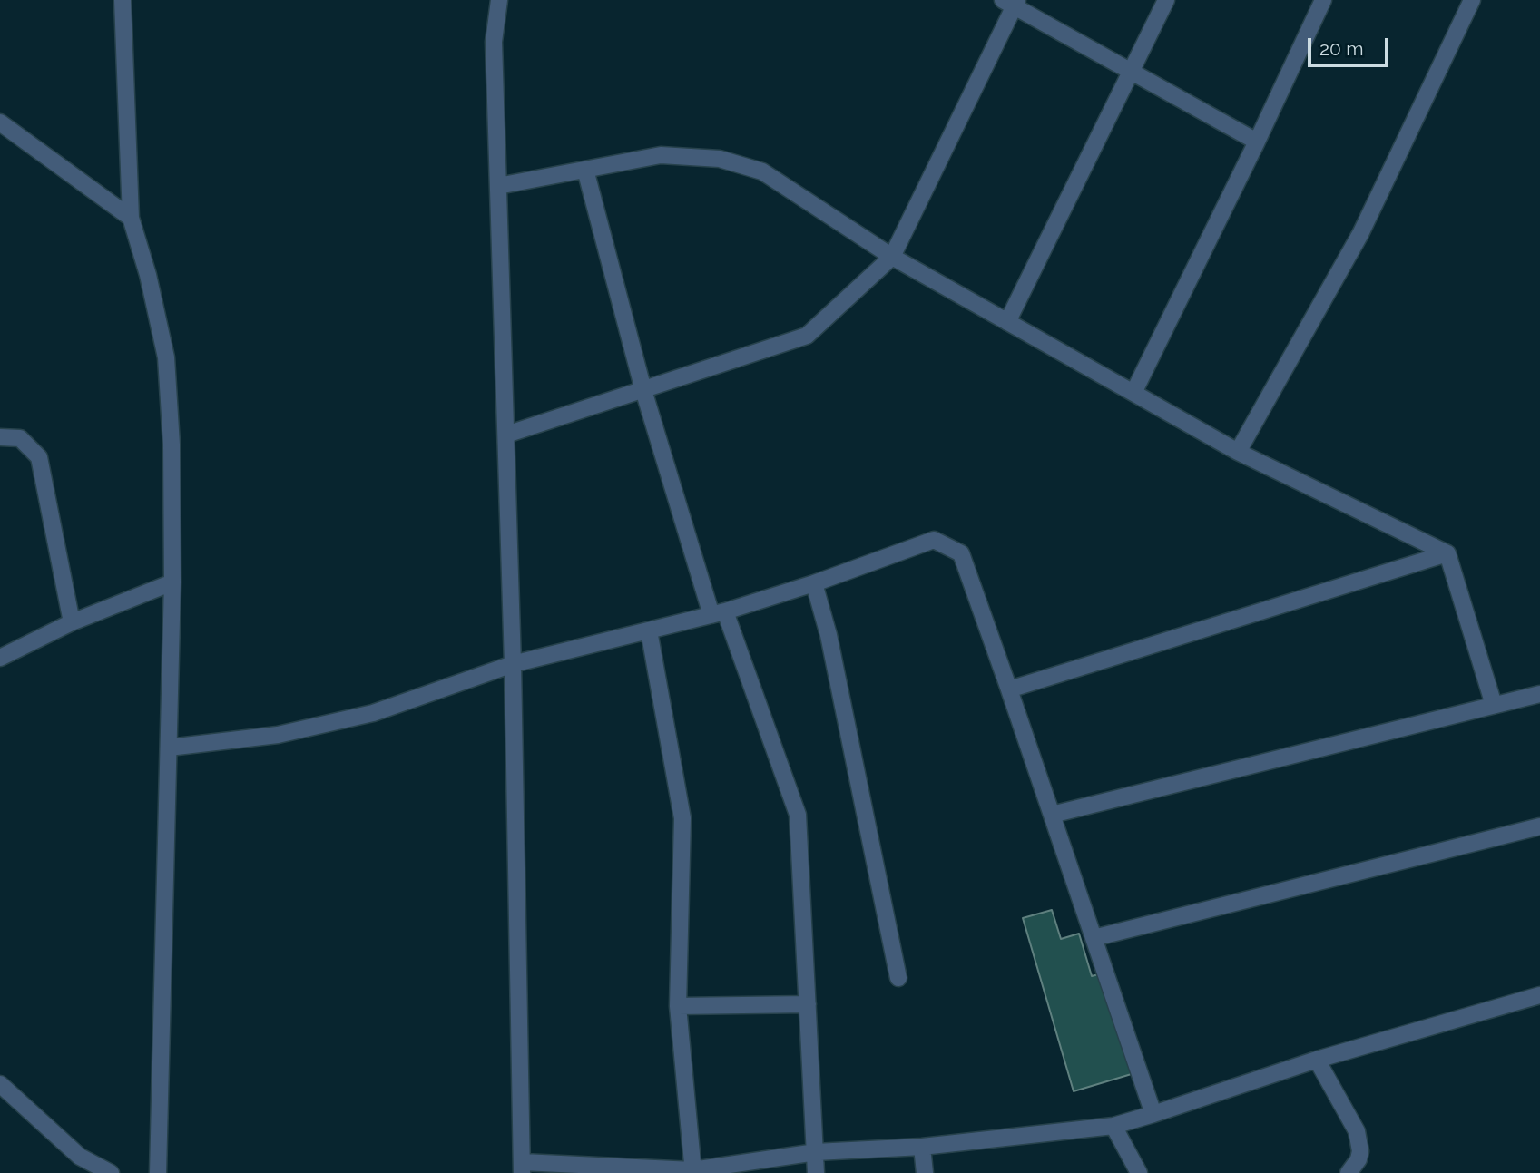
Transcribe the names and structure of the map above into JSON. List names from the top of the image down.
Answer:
{
  "scale_bar": "20 m"
}
